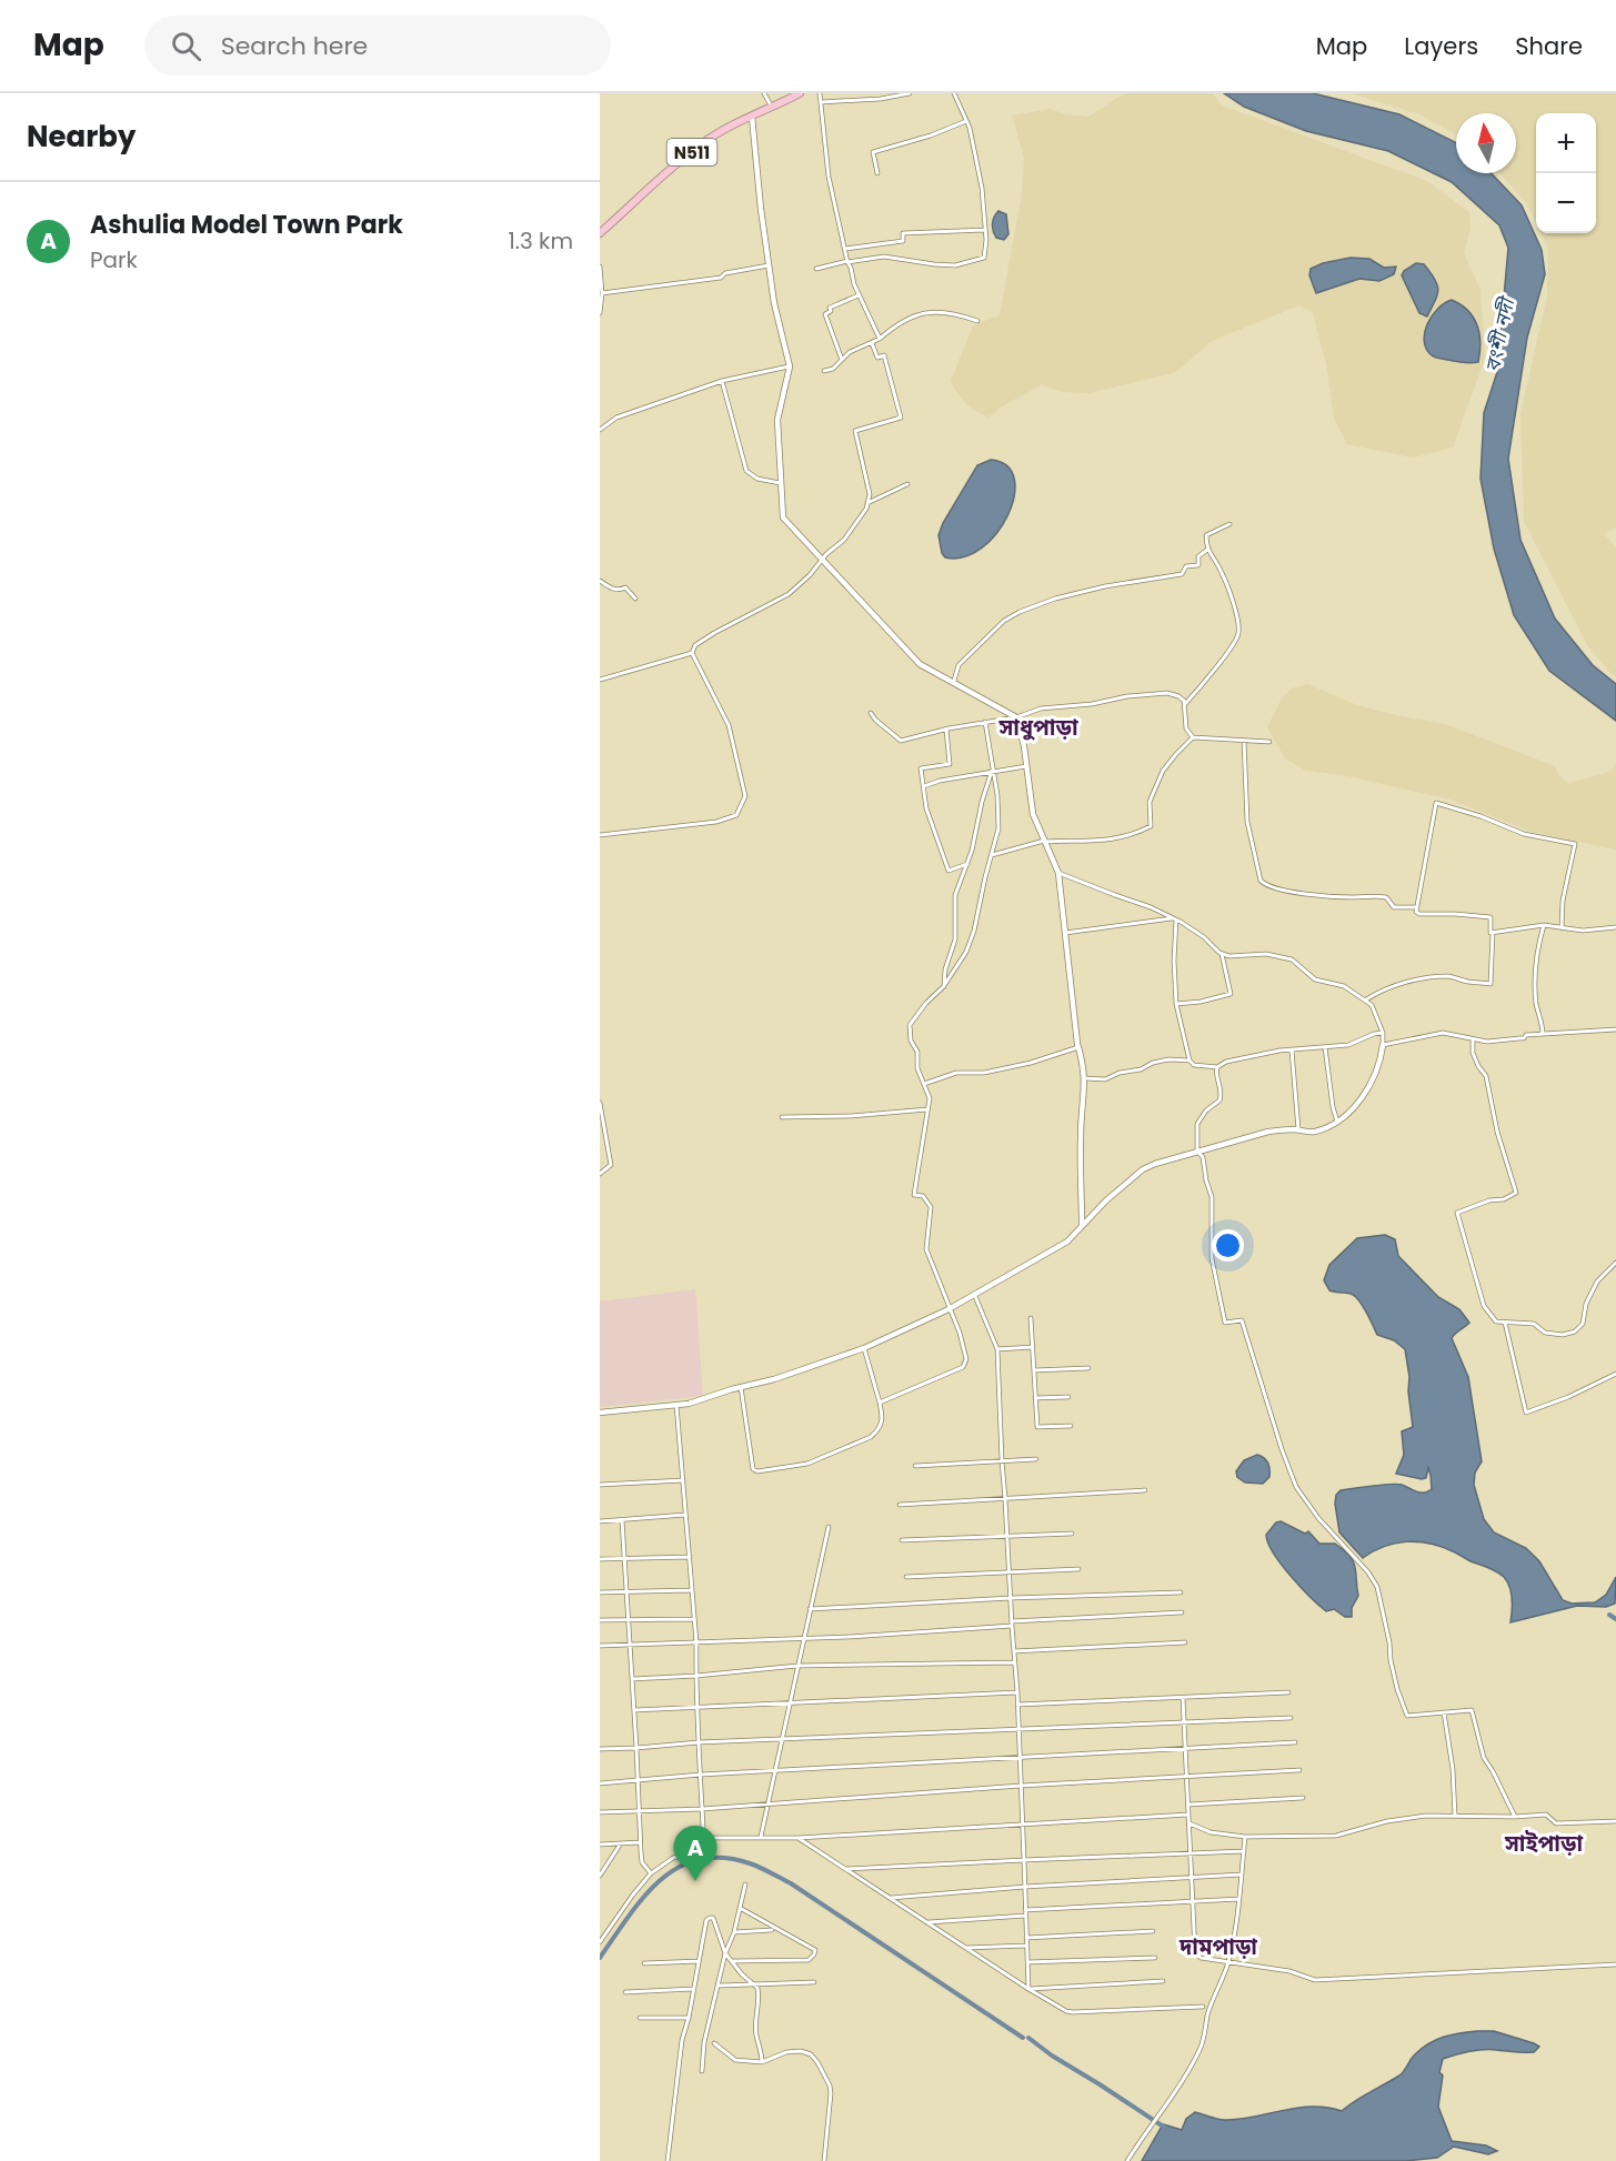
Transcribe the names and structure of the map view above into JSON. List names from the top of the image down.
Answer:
{
  "streets": {
    "highway": ["N511"]
  },
  "districts": ["সাধুপাড়া", "সাইপাড়া", "দামপাড়া"],
  "water": ["বংশী নদী"],
  "north": "top",
  "page": {
    "header": "Map",
    "search": "Search here",
    "nav": ["Map", "Layers", "Share"],
    "heading": "Nearby",
    "map_buttons": ["+", "−"],
    "list": [
      {
        "mark": "A",
        "name": "Ashulia Model Town Park",
        "note": "Park",
        "value": "1.3 km"
      }
    ],
    "pins": "A"
  }
}
